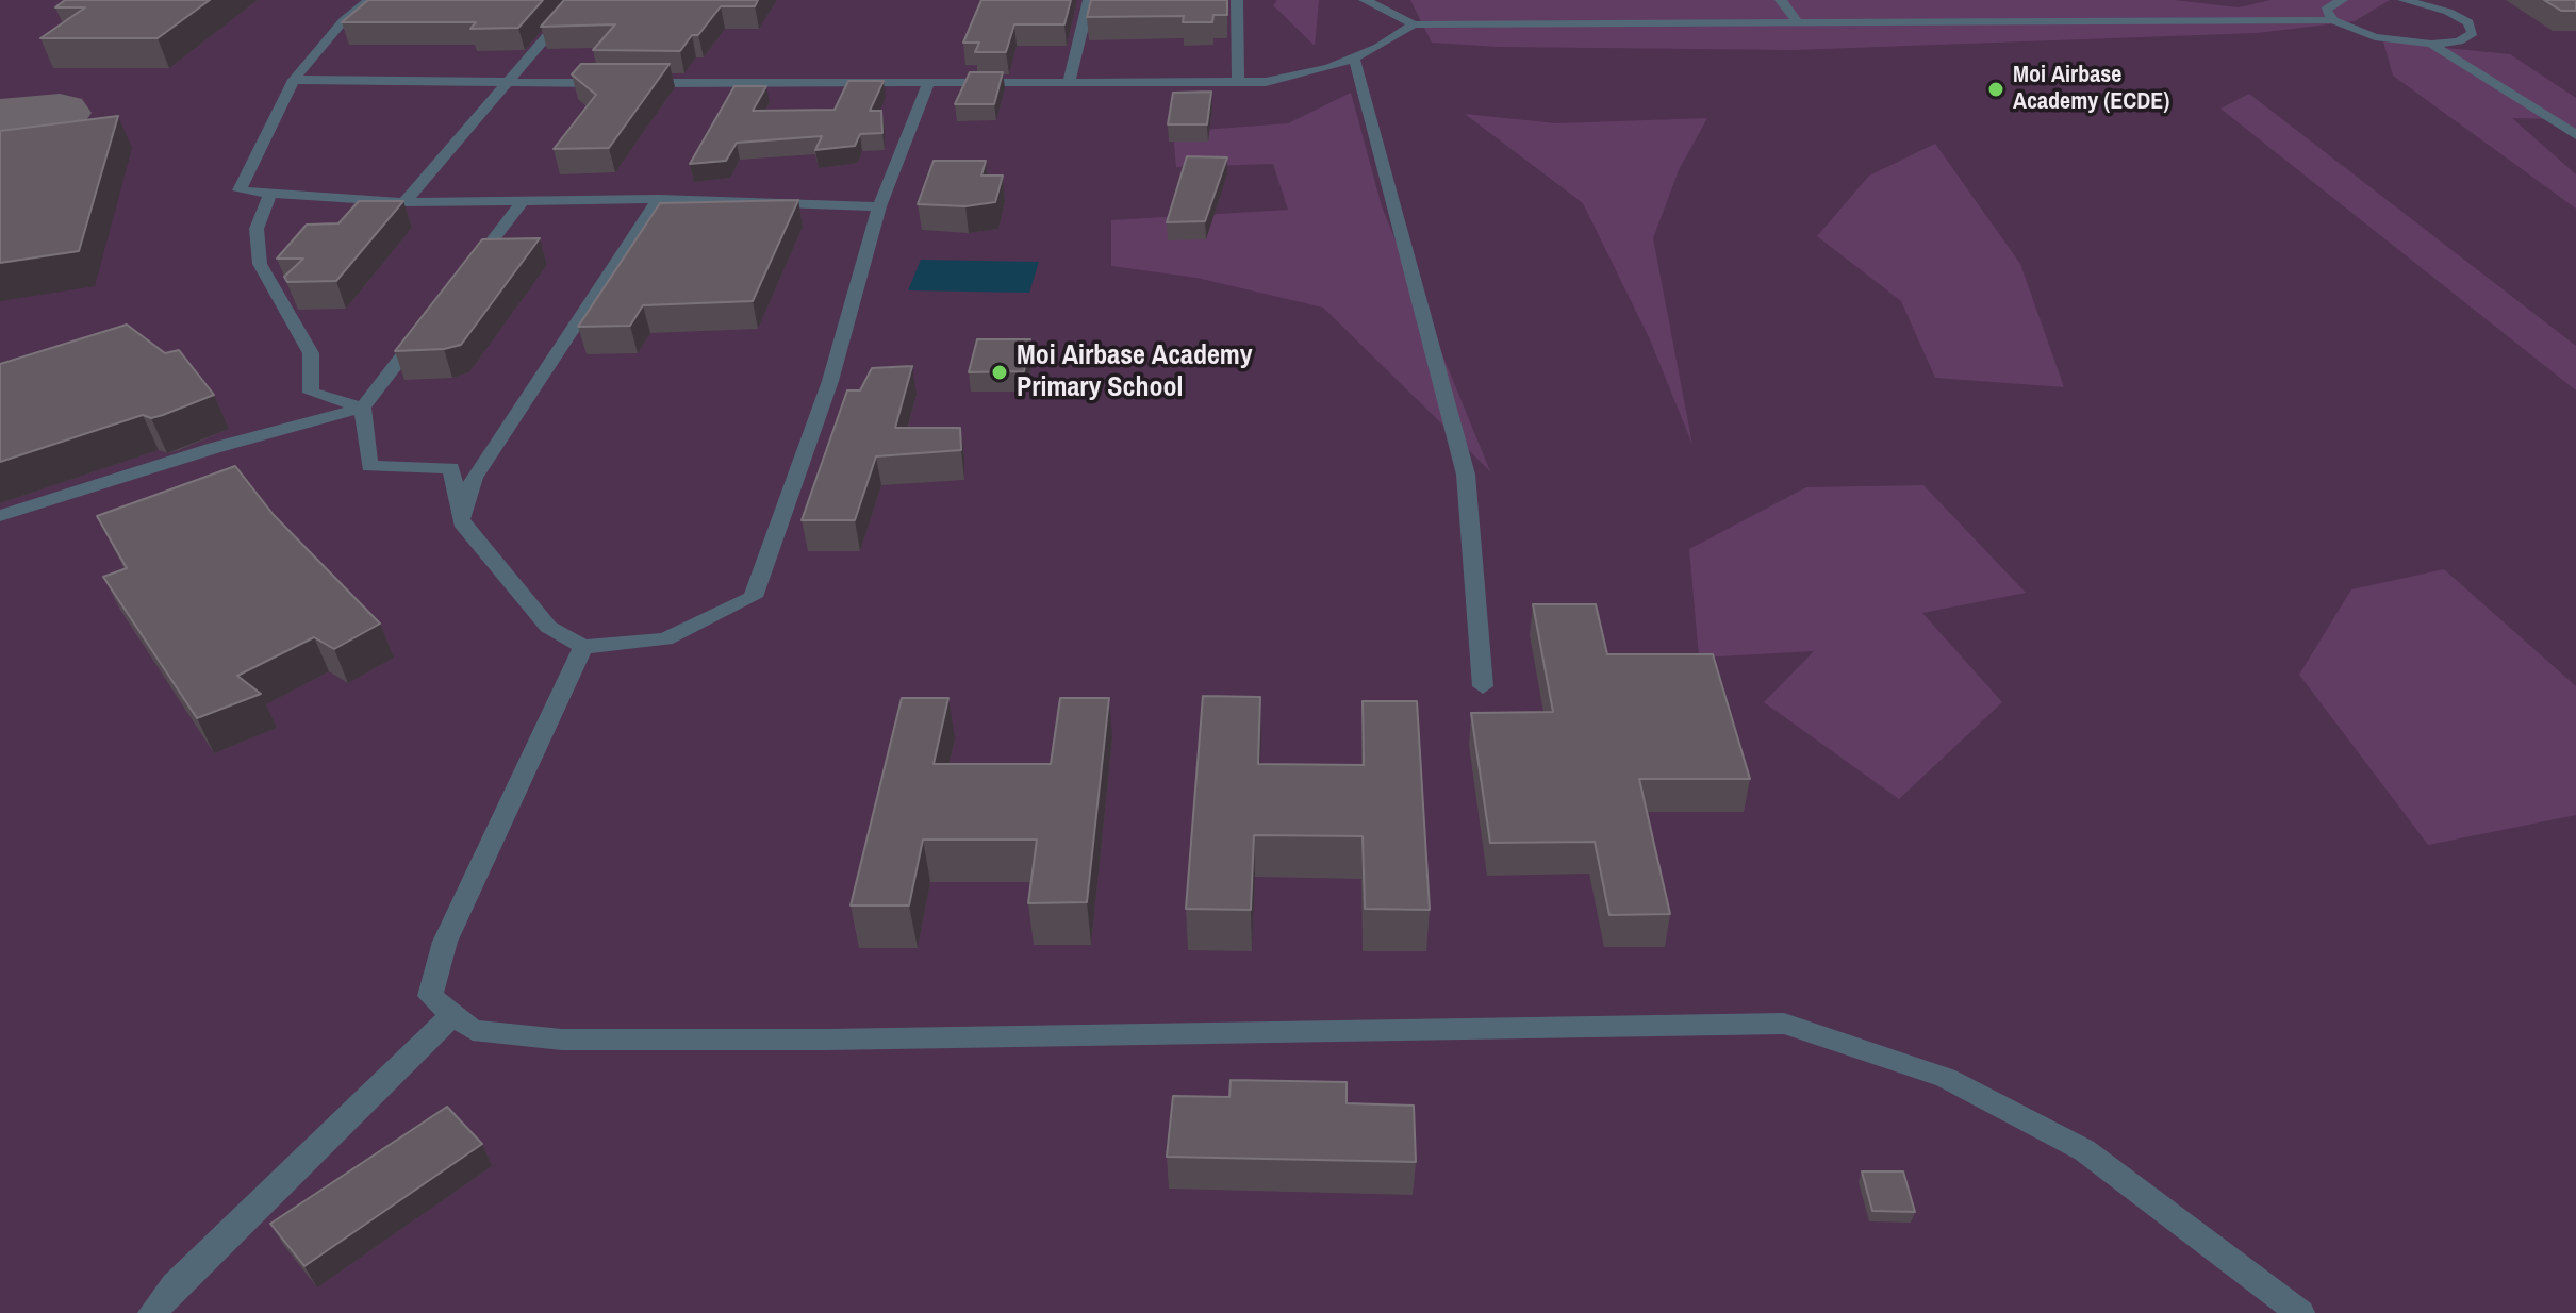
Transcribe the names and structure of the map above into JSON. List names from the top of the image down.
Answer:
{
  "places": ["Moi Airbase Academy (ECDE)", "Moi Airbase Academy Primary School"]
}
